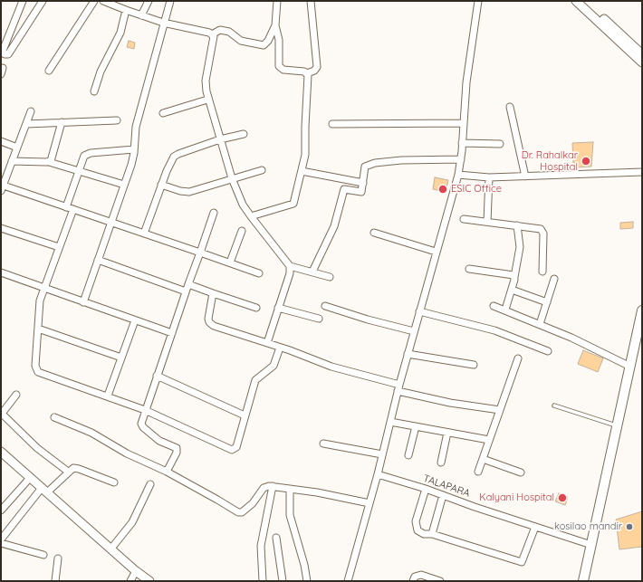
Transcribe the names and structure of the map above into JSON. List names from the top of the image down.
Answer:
{
  "streets": {
    "street": ["TALAPARA"]
  },
  "places": [
    "Dr. Rahalkar Hospital",
    "ESIC Office",
    "Kalyani Hospital",
    "kosilao mandir"
  ]
}
